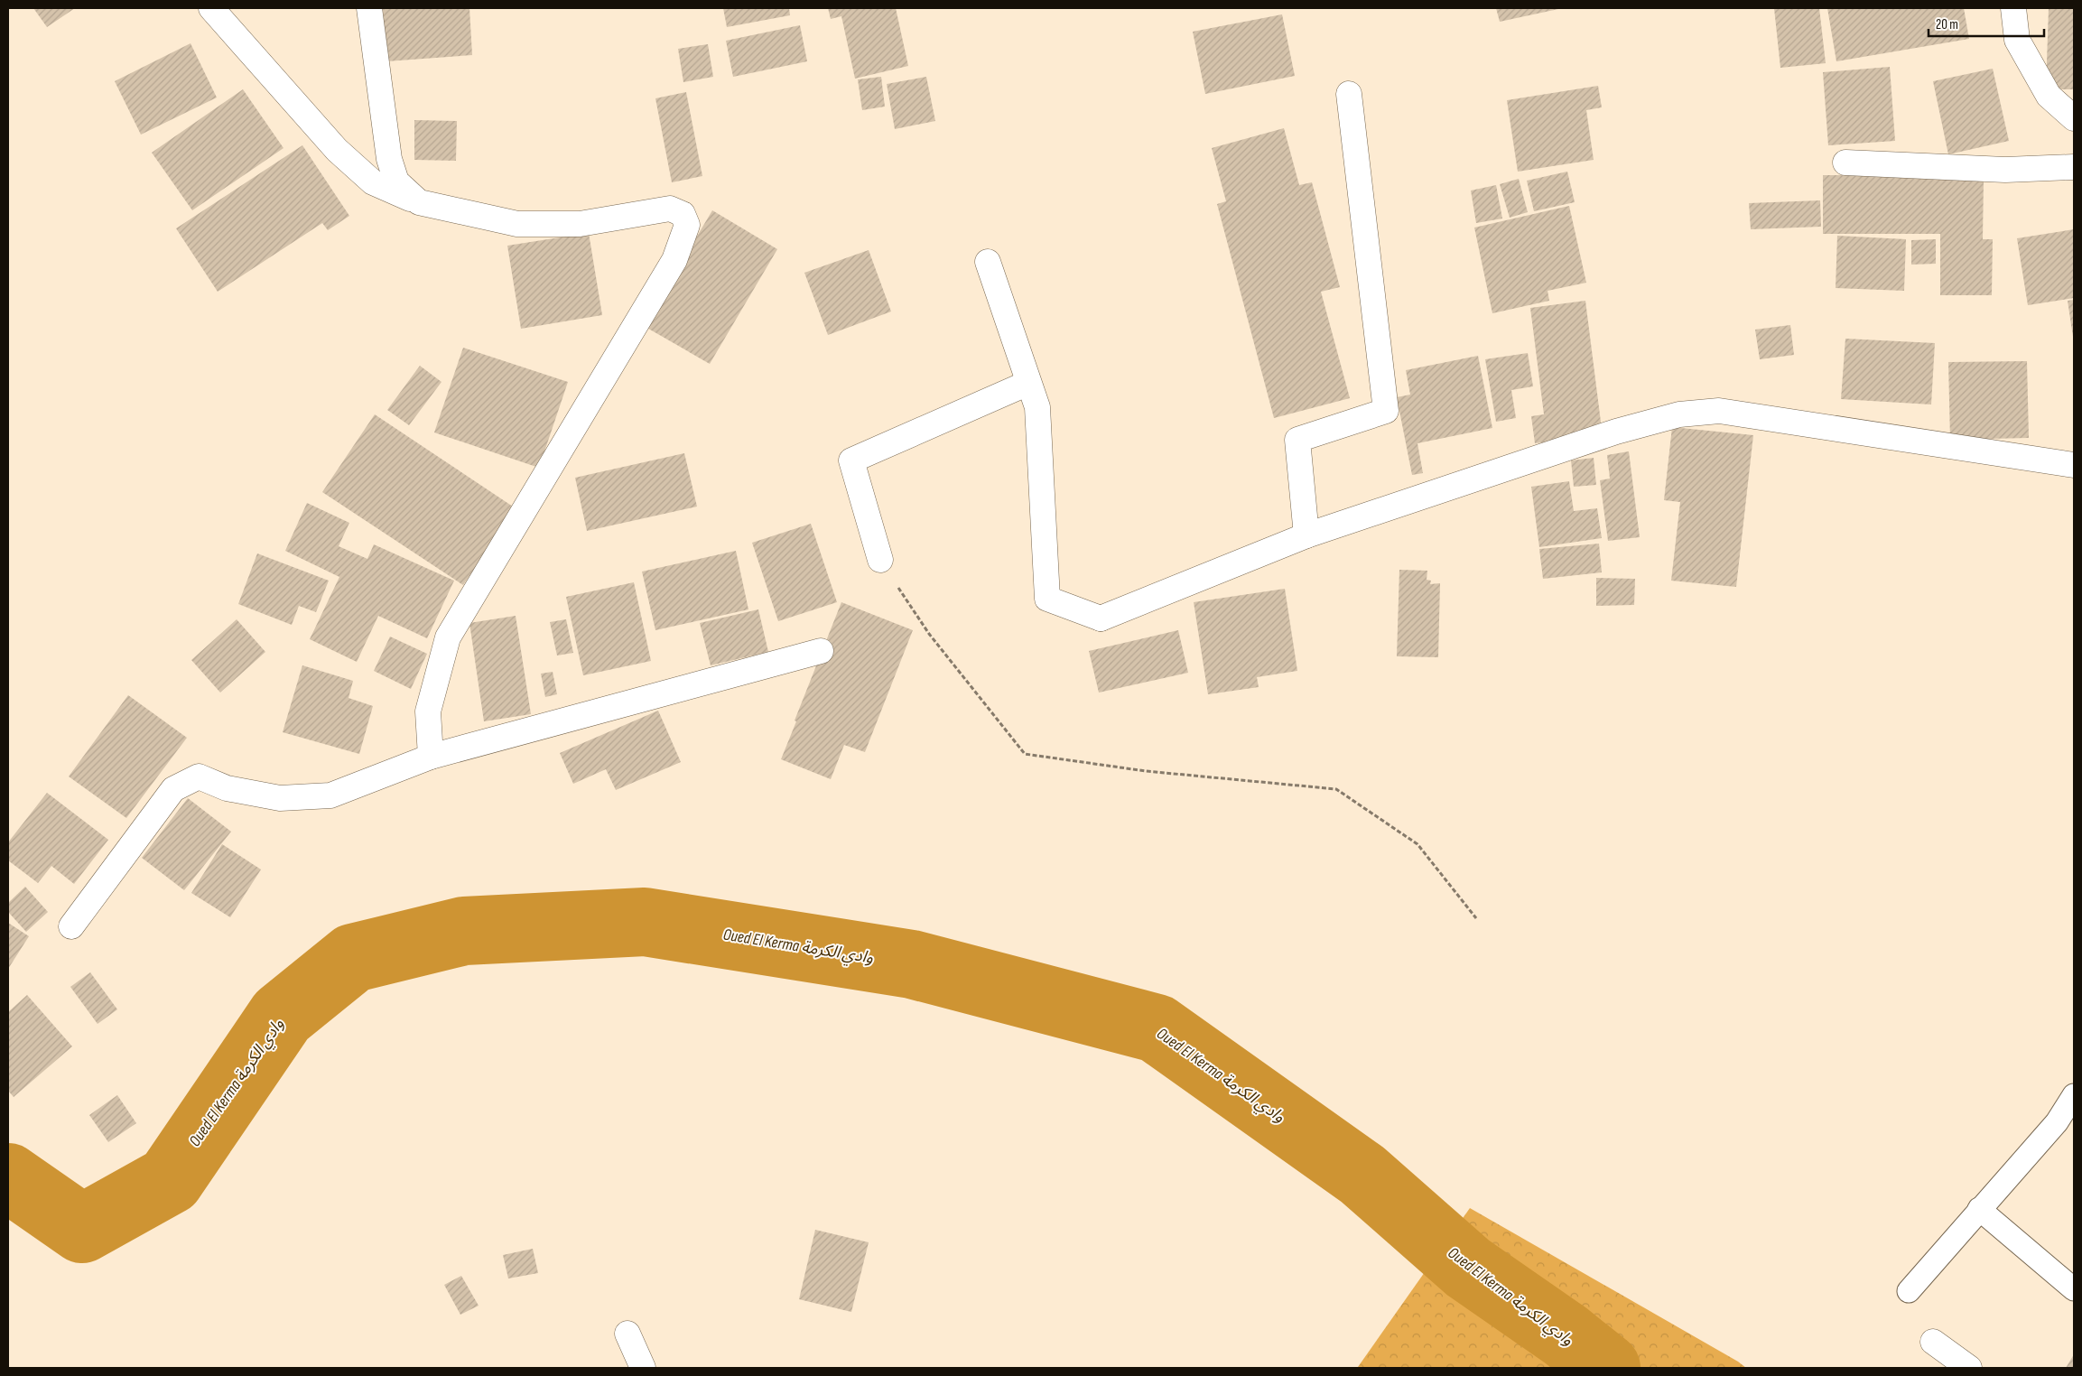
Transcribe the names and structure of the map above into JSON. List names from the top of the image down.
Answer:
{
  "water": ["Oued El Kerma وادي الكرمة"],
  "scale_bar": "20 m"
}
